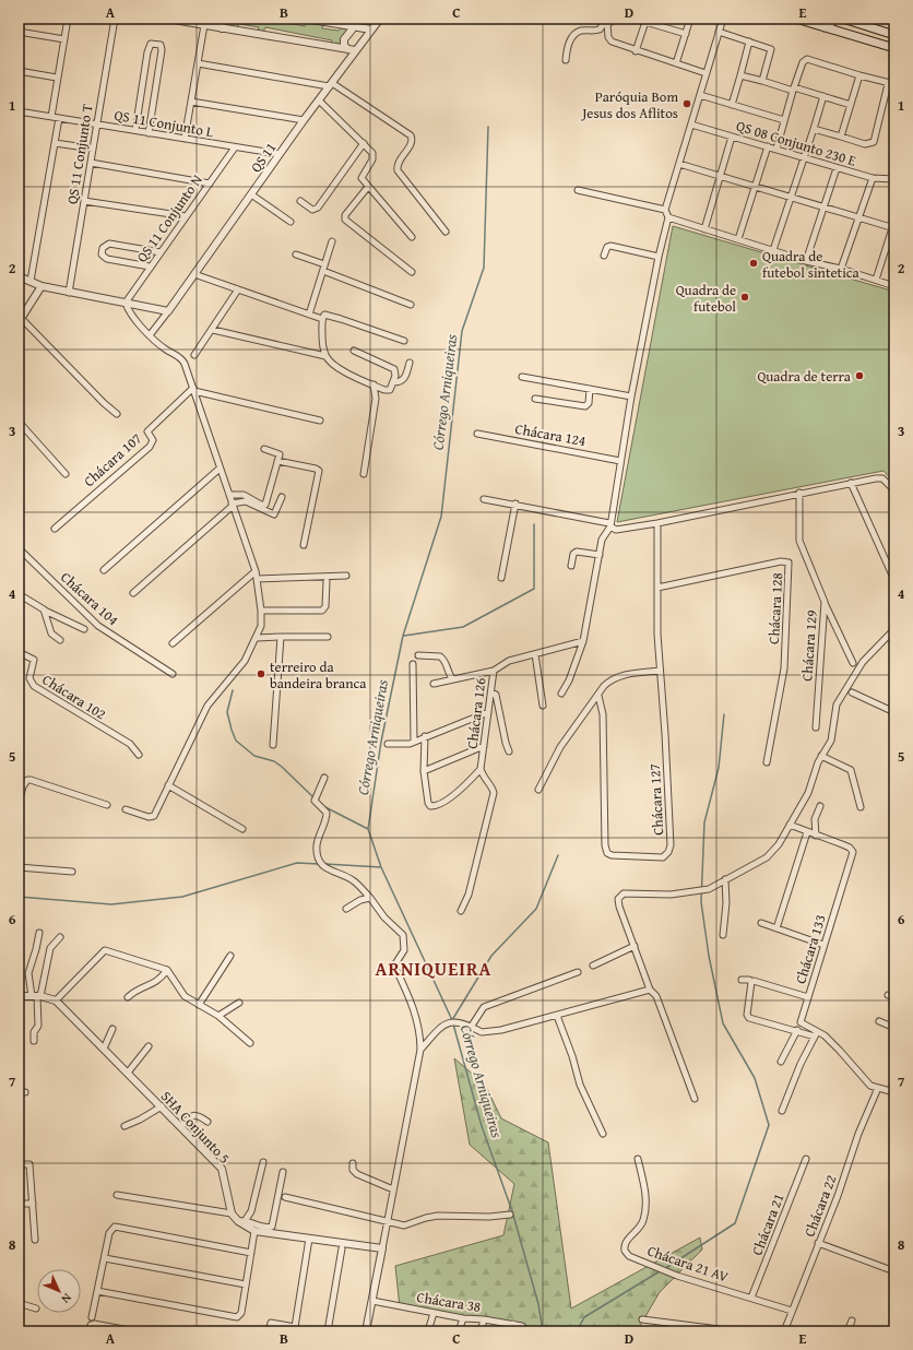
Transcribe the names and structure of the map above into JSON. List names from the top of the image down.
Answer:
{
  "streets": {
    "street": [
      "QS 11 Conjunto L",
      "QS 08 Conjunto 230 E",
      "QS 11 Conjunto T",
      "QS 11",
      "QS 11 Conjunto N",
      "Chácara 124",
      "Chácara 107",
      "Chácara 104",
      "Chácara 128",
      "Chácara 129",
      "Chácara 102",
      "Chácara 126",
      "Chácara 127",
      "Chácara 133",
      "SHA Conjunto 5",
      "Chácara 22",
      "Chácara 21",
      "Chácara 21 AV",
      "Chácara 38"
    ]
  },
  "crossings": [
    ["QS 11 Conjunto L", "QS 11 Conjunto T"],
    ["QS 11 Conjunto L", "QS 11"],
    ["QS 11 Conjunto L", "QS 11 Conjunto N"],
    ["Chácara 128", "Chácara 127"],
    ["Chácara 133", "Chácara 22"],
    ["Chácara 22", "Chácara 21 AV"],
    ["Chácara 21", "Chácara 21 AV"]
  ],
  "districts": ["ARNIQUEIRA"],
  "water": ["Córrego Arniqueiras"],
  "places": [
    "Paróquia Bom Jesus dos Aflitos",
    "Quadra de futebol sintetica",
    "Quadra de futebol",
    "Quadra de terra",
    "terreiro da bandeira branca"
  ],
  "north": "bottom right",
  "grid": {
    "columns": [
      "A",
      "B",
      "C",
      "D",
      "E"
    ],
    "rows": [
      "1",
      "2",
      "3",
      "4",
      "5",
      "6",
      "7",
      "8"
    ]
  }
}
